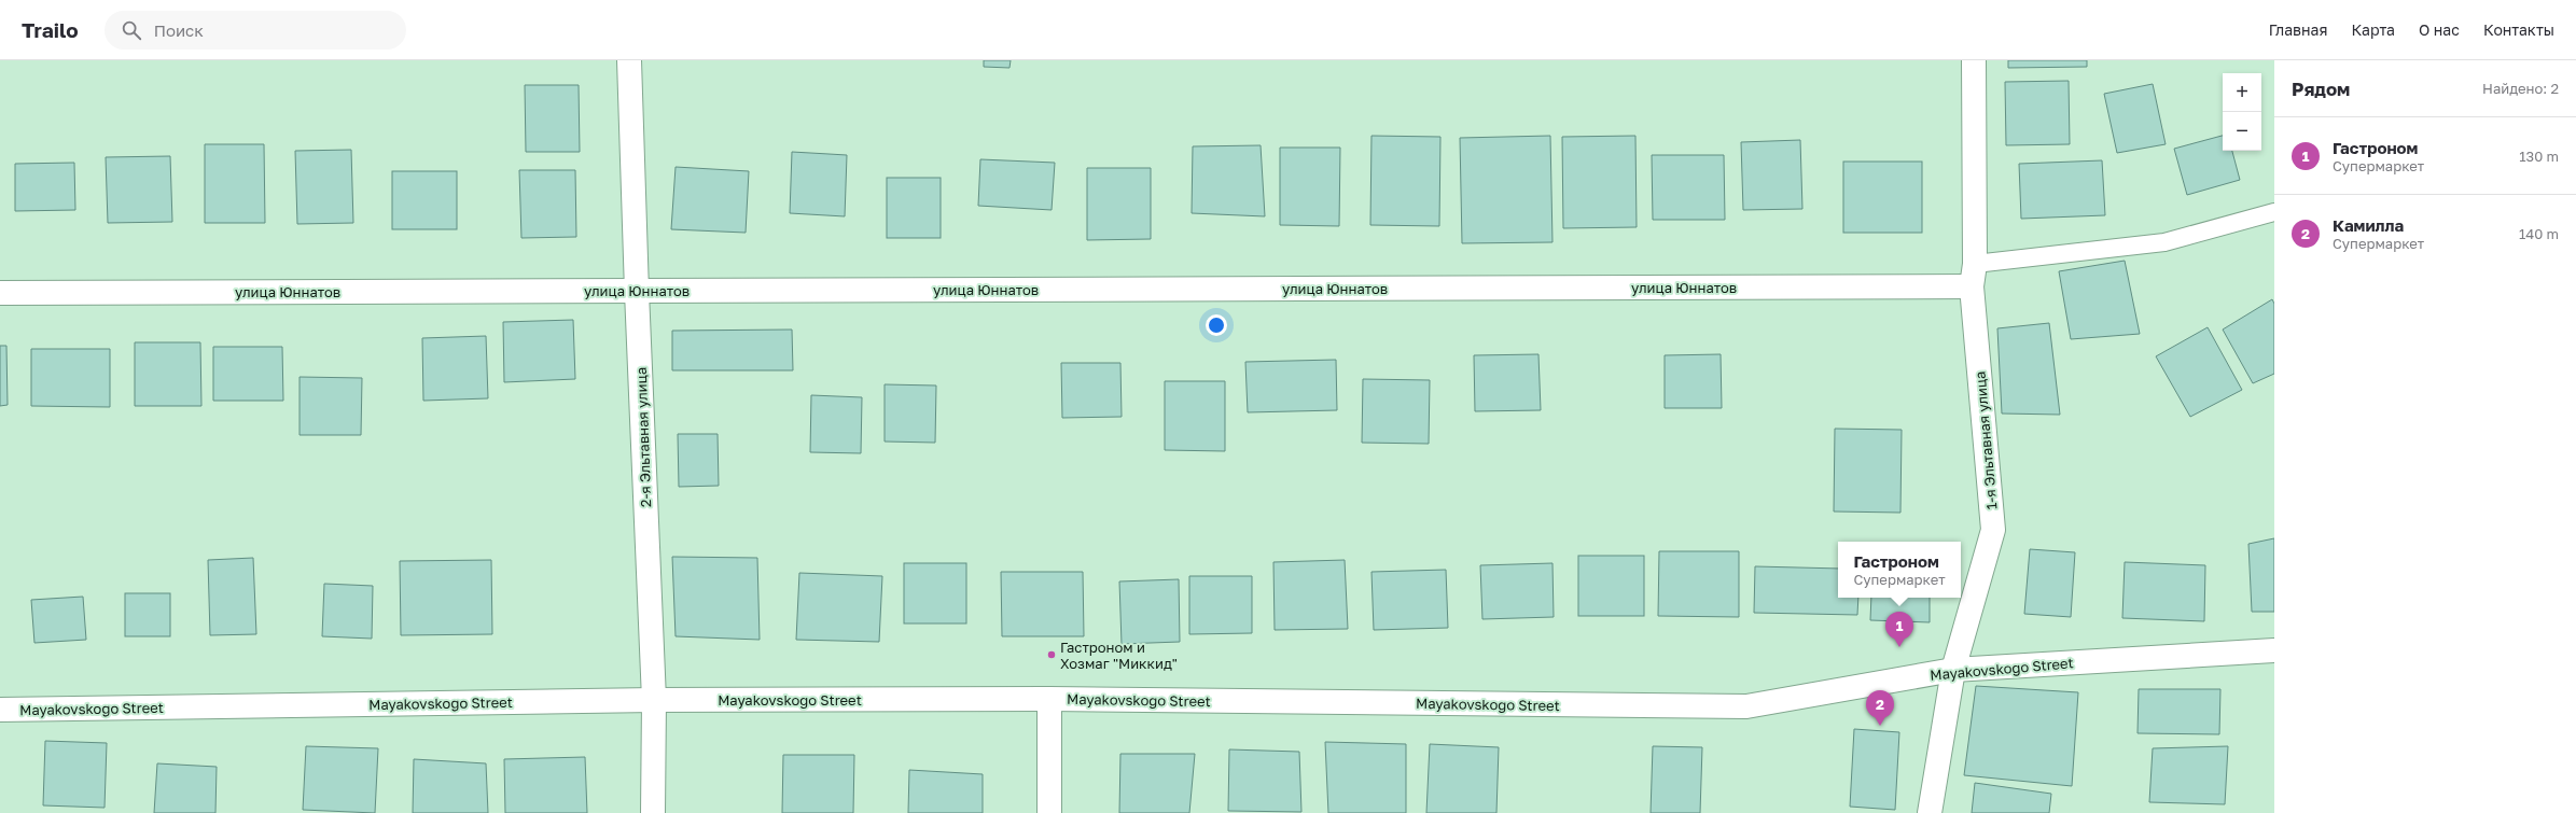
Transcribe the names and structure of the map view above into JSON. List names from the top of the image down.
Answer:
{
  "streets": {
    "street": [
      "улица Юннатов",
      "2-я Эльтавная улица",
      "1-я Эльтавная улица",
      "Mayakovskogo Street"
    ]
  },
  "crossings": [
    ["улица Юннатов", "2-я Эльтавная улица"],
    ["улица Юннатов", "1-я Эльтавная улица"],
    ["2-я Эльтавная улица", "Mayakovskogo Street"],
    ["1-я Эльтавная улица", "Mayakovskogo Street"]
  ],
  "places": ["Гастроном и Хозмаг \"Миккид\""],
  "page": {
    "header": "Trailo",
    "search": "Поиск",
    "nav": [
      "Главная",
      "Карта",
      "О нас",
      "Контакты"
    ],
    "heading": ["Рядом", "Найдено: 2"],
    "map_buttons": ["+", "−"],
    "list": [
      {
        "mark": "1",
        "name": "Гастроном",
        "note": "Супермаркет",
        "value": "130 m"
      },
      {
        "mark": "2",
        "name": "Камилла",
        "note": "Супермаркет",
        "value": "140 m"
      }
    ],
    "popup": ["Гастроном", "Супермаркет"],
    "pins": ["1", "2"]
  }
}
